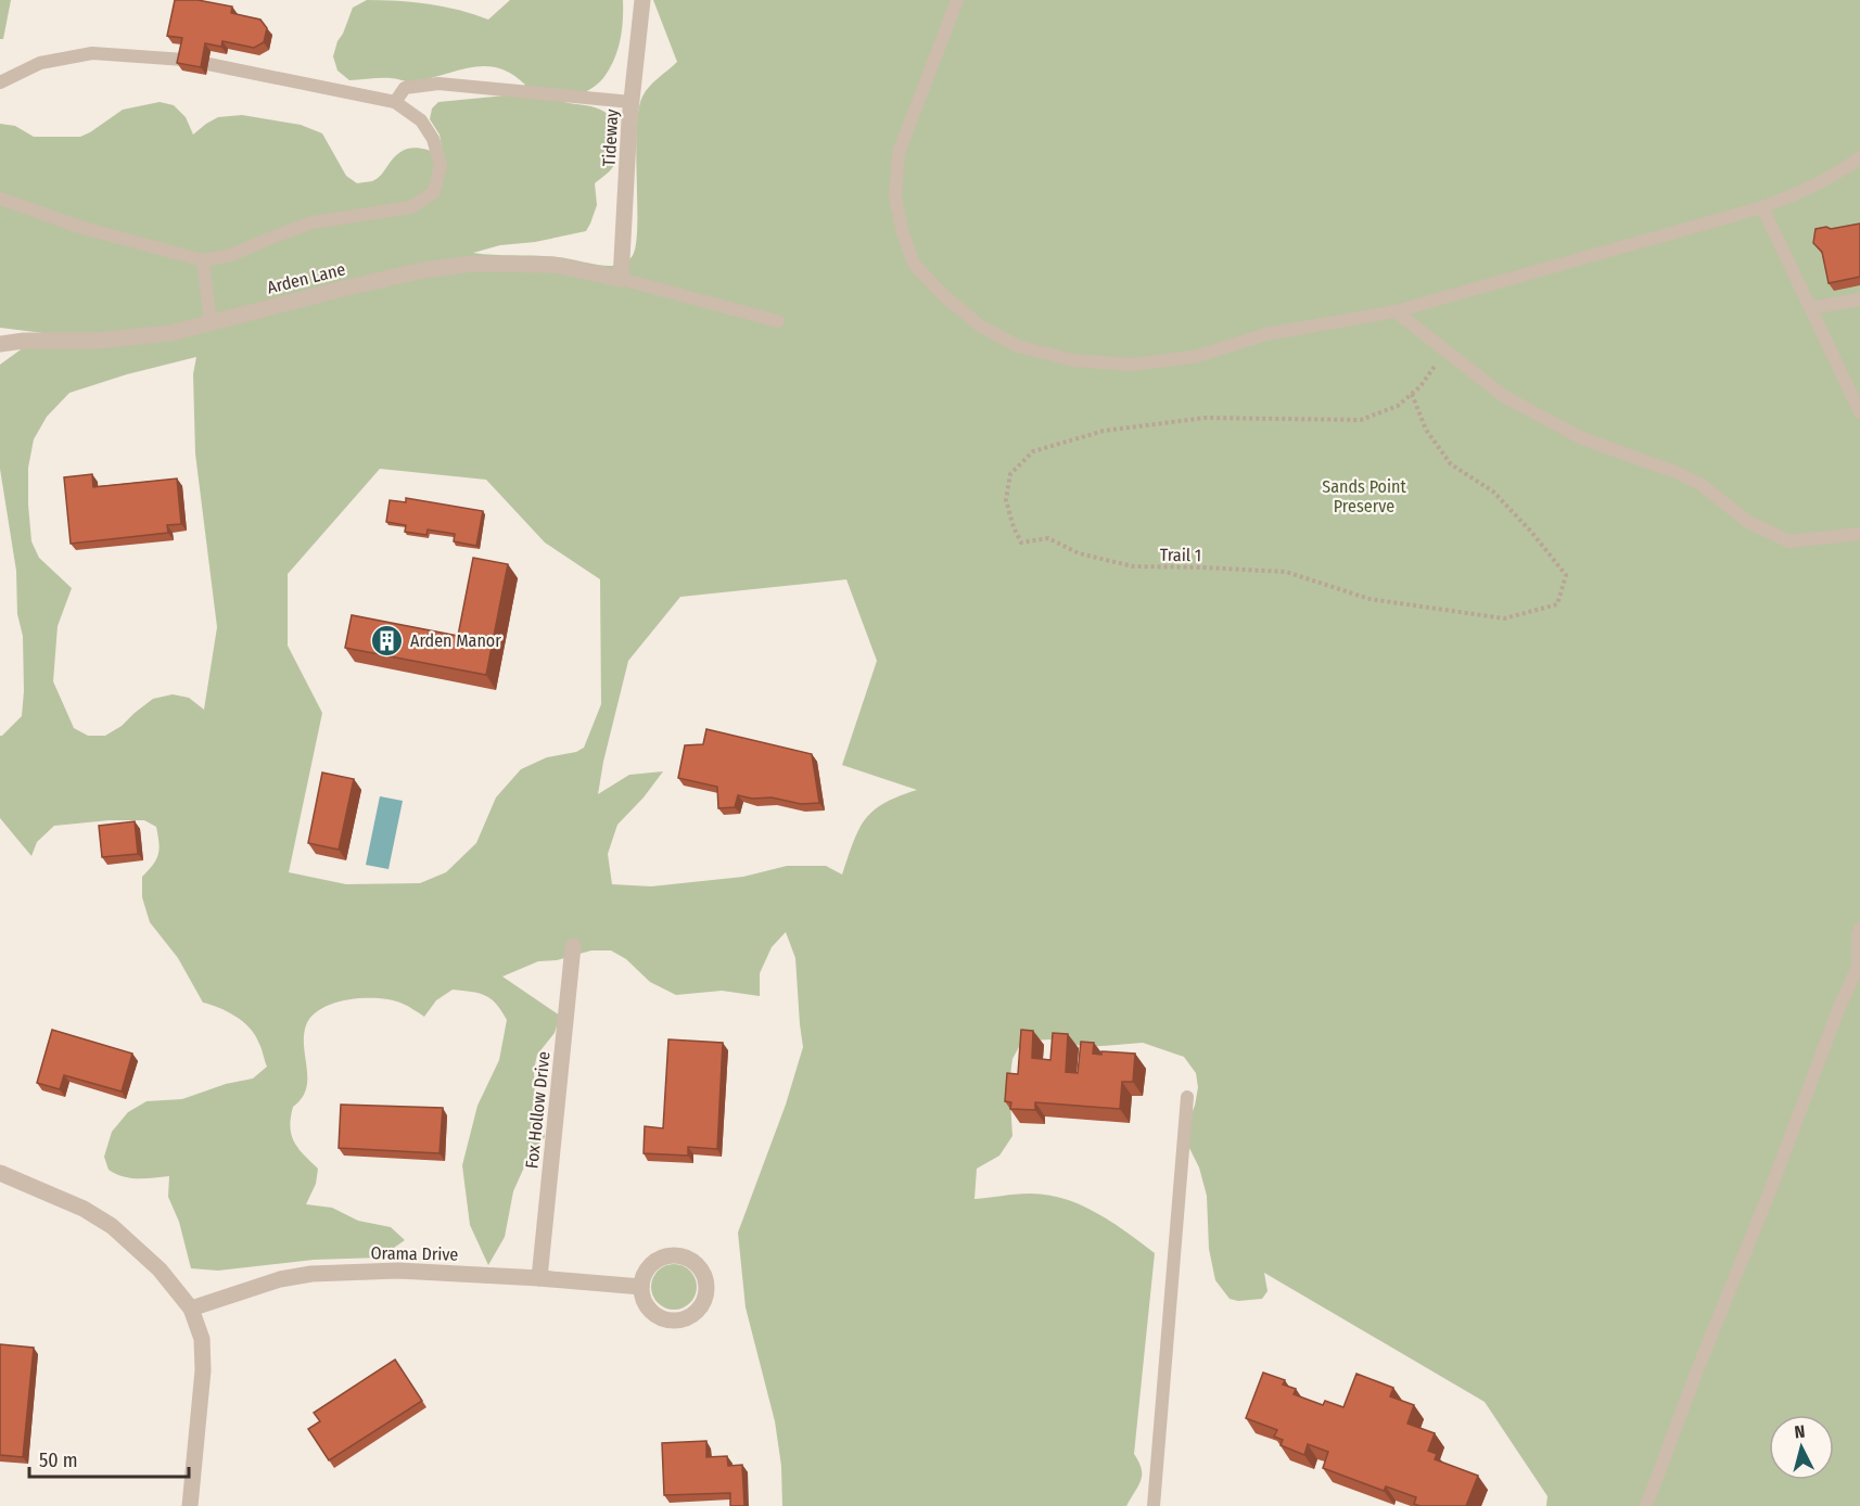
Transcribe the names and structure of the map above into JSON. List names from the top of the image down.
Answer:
{
  "streets": {
    "street": [
      "Tideway",
      "Arden Lane",
      "Fox Hollow Drive",
      "Orama Drive"
    ],
    "path": ["Trail 1"]
  },
  "crossings": [
    ["Tideway", "Arden Lane"],
    ["Fox Hollow Drive", "Orama Drive"]
  ],
  "parks": ["Sands Point Preserve"],
  "places": {
    "building": ["Arden Manor"]
  },
  "scale_bar": "50 m",
  "north": "top"
}
